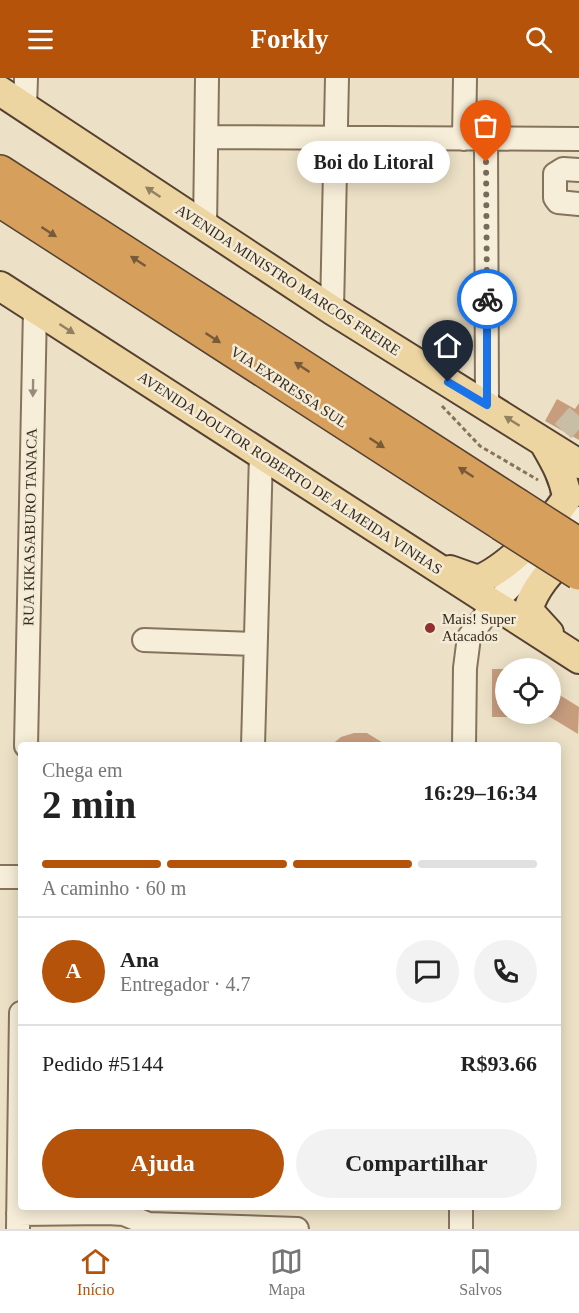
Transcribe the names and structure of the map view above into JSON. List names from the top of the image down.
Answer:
{
  "streets": {
    "highway": ["VIA EXPRESSA SUL"],
    "main road": ["AVENIDA MINISTRO MARCOS FREIRE", "AVENIDA DOUTOR ROBERTO DE ALMEIDA VINHAS"],
    "street": ["RUA KIKASABURO TANACA"]
  },
  "crossings": [
    ["AVENIDA DOUTOR ROBERTO DE ALMEIDA VINHAS", "RUA KIKASABURO TANACA"]
  ],
  "one_way": ["AVENIDA MINISTRO MARCOS FREIRE", "AVENIDA DOUTOR ROBERTO DE ALMEIDA VINHAS", "RUA KIKASABURO TANACA"],
  "places": ["Boi do Litoral", "Mais! Super Atacados"],
  "page": {
    "header": "Forkly",
    "bubble": "Boi do Litoral",
    "heading": ["2 min", "Chega em", "16:29–16:34"],
    "panel": [
      "Ana",
      "Entregador · 4.7",
      "Pedido #5144",
      "R$93.66"
    ],
    "bar": "A caminho · 60 m",
    "round": "A",
    "buttons": ["Ajuda", "Compartilhar"],
    "tabs": ["Início", "Mapa", "Salvos"]
  }
}
